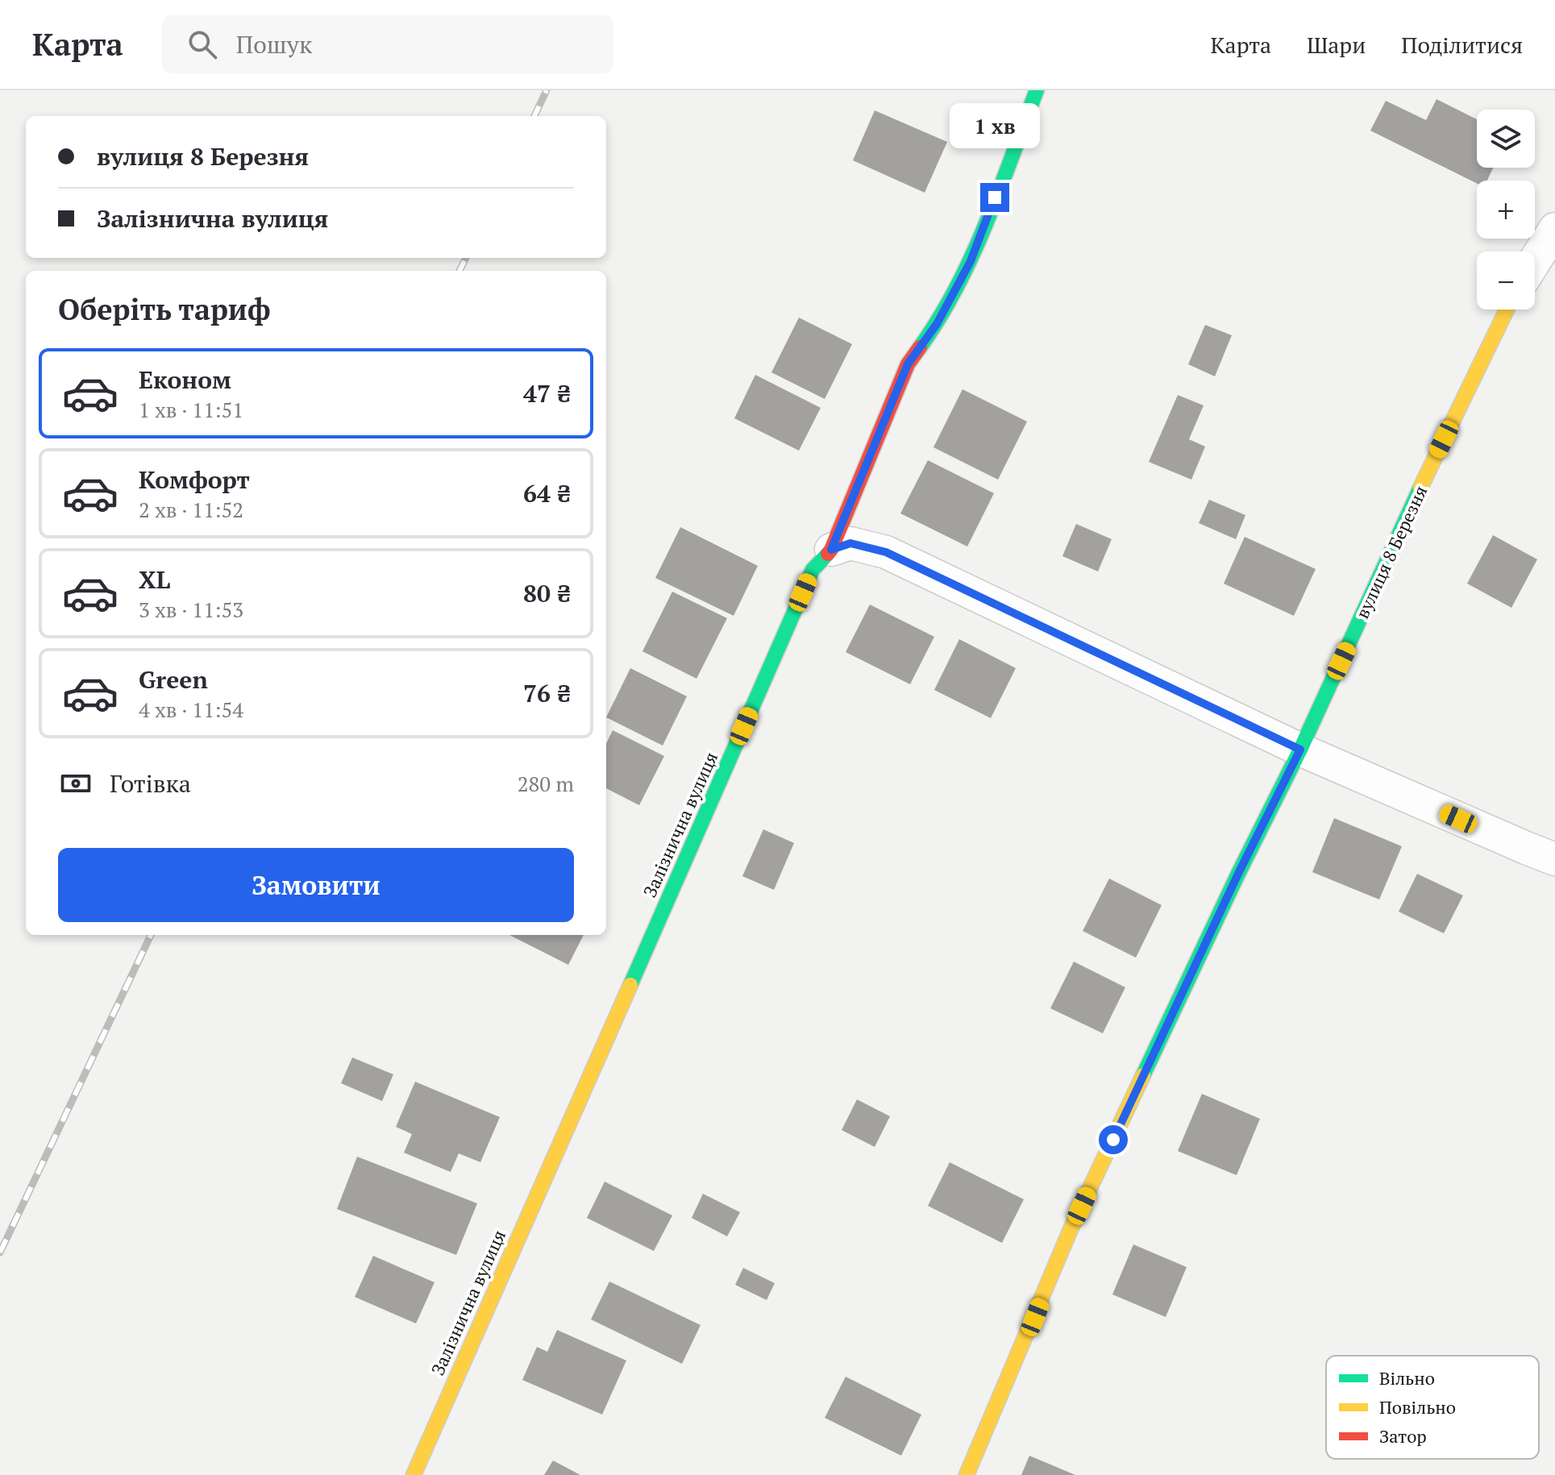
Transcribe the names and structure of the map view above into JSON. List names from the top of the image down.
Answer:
{
  "streets": {
    "street": ["вулиця 8 Березня", "Залізнична вулиця"]
  },
  "legend": ["Вільно", "Повільно", "Затор"],
  "page": {
    "header": "Карта",
    "search": "Пошук",
    "nav": ["Карта", "Шари", "Поділитися"],
    "bubble": "1 хв",
    "map_buttons": ["+", "−"],
    "banner": ["вулиця 8 Березня", "Залізнична вулиця"],
    "heading": "Оберіть тариф",
    "list": [
      {
        "name": "Економ",
        "note": "1 хв · 11:51",
        "value": "47 ₴"
      },
      {
        "name": "Комфорт",
        "note": "2 хв · 11:52",
        "value": "64 ₴"
      },
      {
        "name": "XL",
        "note": "3 хв · 11:53",
        "value": "80 ₴"
      },
      {
        "name": "Green",
        "note": "4 хв · 11:54",
        "value": "76 ₴"
      }
    ],
    "pay": ["Готівка", "280 m"],
    "buttons": "Замовити"
  }
}
